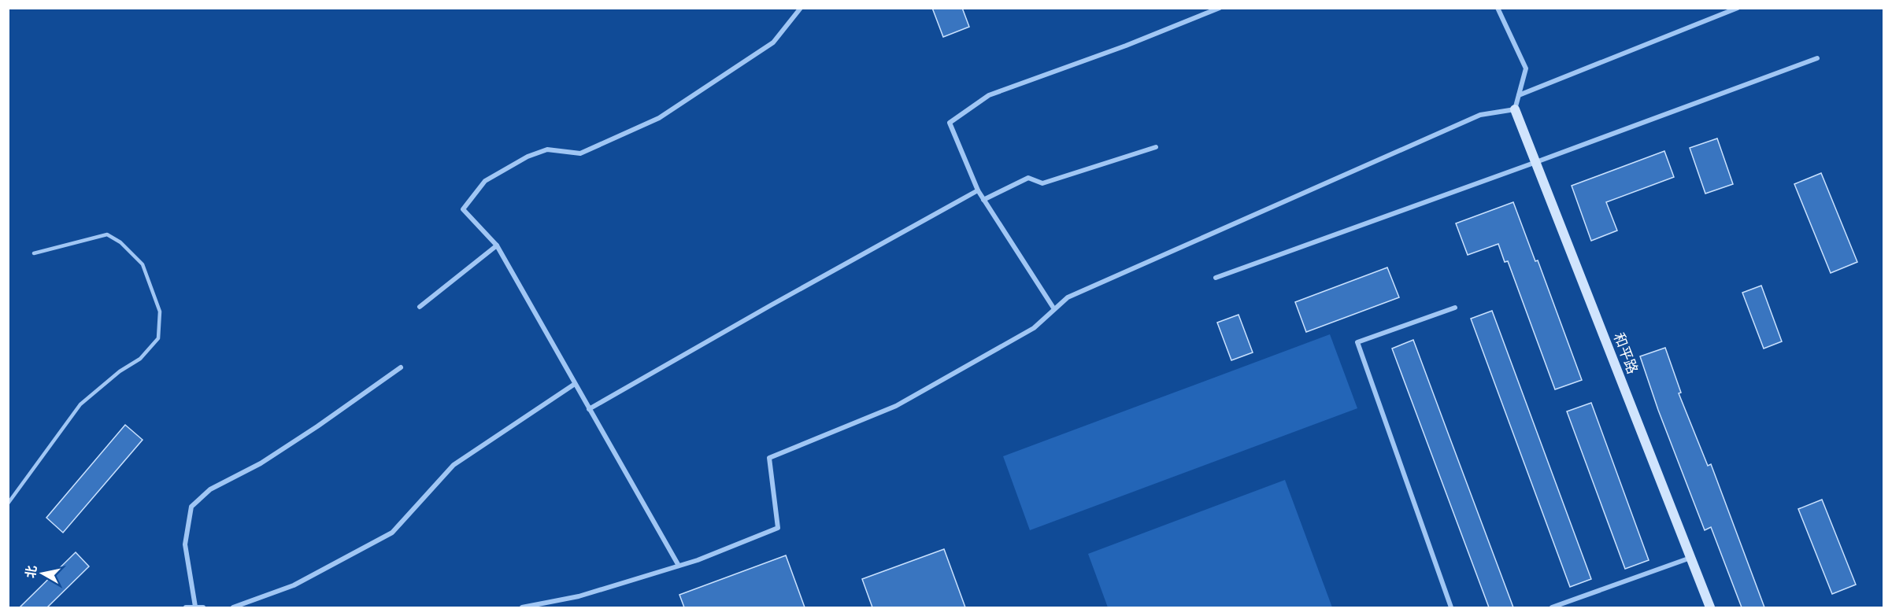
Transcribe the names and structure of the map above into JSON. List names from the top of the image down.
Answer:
{
  "streets": {
    "street": ["和平路"]
  },
  "north": "left"
}
